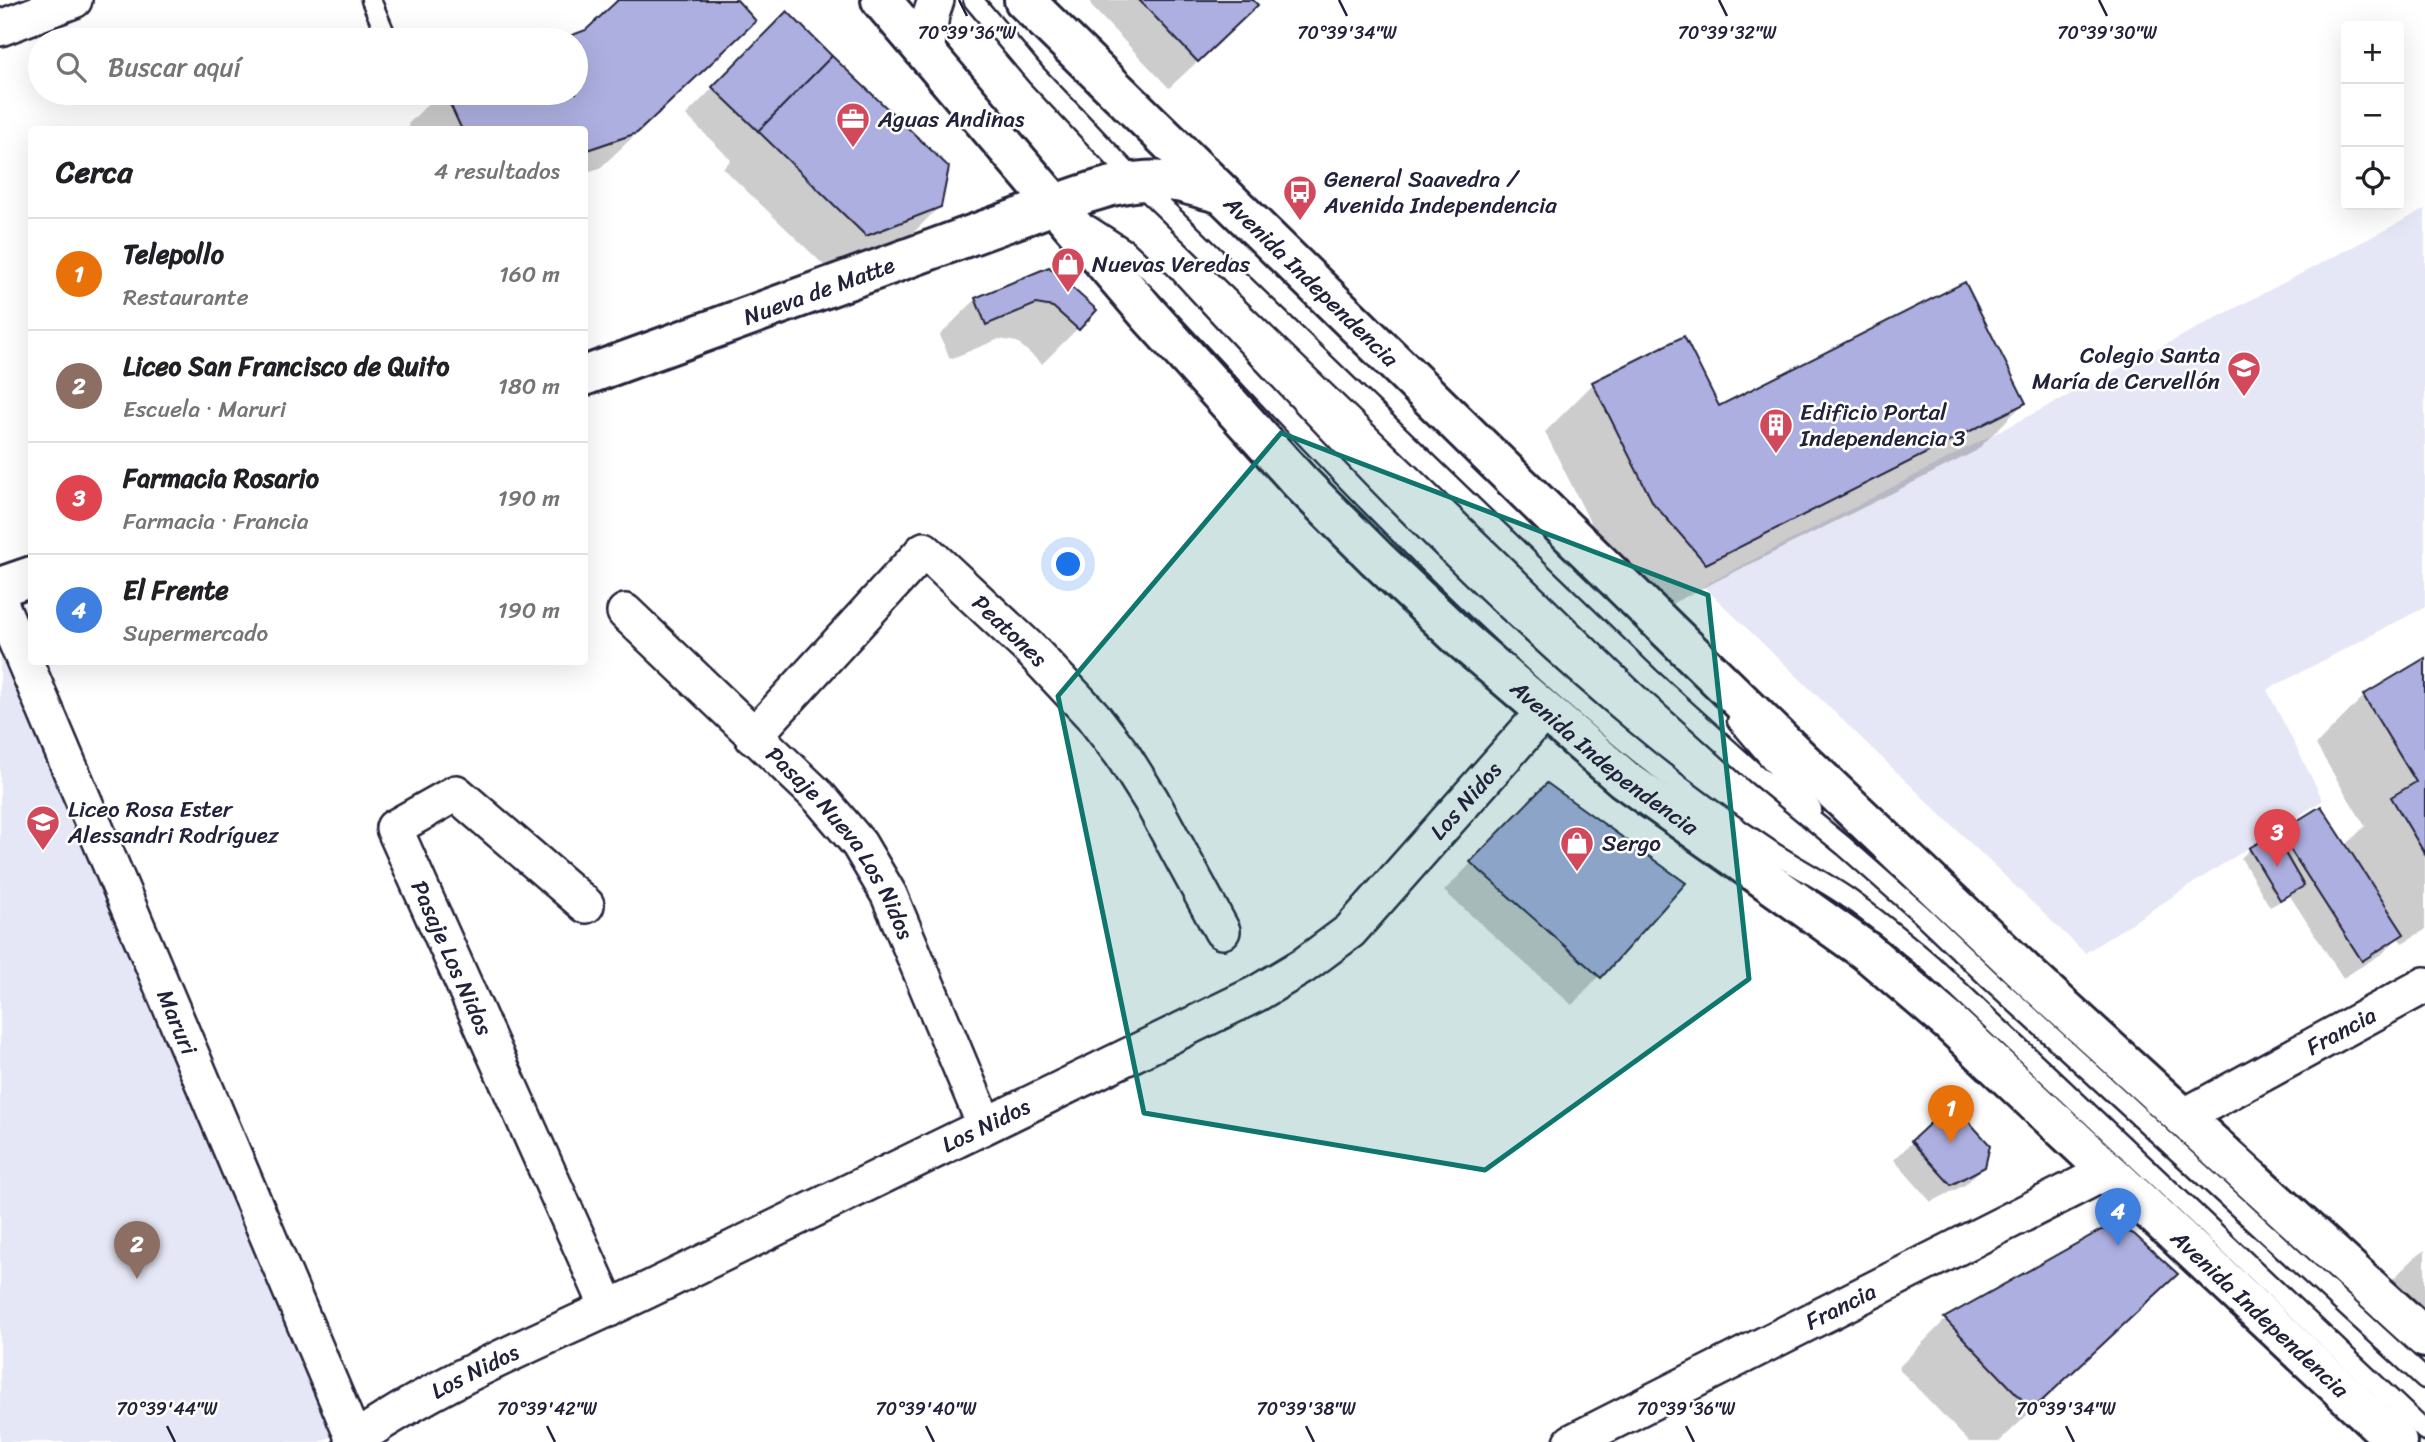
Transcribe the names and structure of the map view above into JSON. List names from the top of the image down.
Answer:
{
  "streets": {
    "main road": ["Avenida Independencia", "Nueva de Matte"],
    "street": [
      "Peatones",
      "Los Nidos",
      "Pasaje Nueva Los Nidos",
      "Pasaje Los Nidos",
      "Maruri",
      "Francia"
    ]
  },
  "crossings": [
    ["Avenida Independencia", "Nueva de Matte"],
    ["Avenida Independencia", "Los Nidos"],
    ["Avenida Independencia", "Francia"],
    ["Peatones", "Pasaje Nueva Los Nidos"],
    ["Los Nidos", "Pasaje Nueva Los Nidos"],
    ["Los Nidos", "Pasaje Los Nidos"],
    ["Los Nidos", "Maruri"]
  ],
  "places": {
    "office": ["Aguas Andinas"],
    "bus stop": ["General Saavedra / Avenida Independencia"],
    "shop": ["Nuevas Veredas", "Sergo"],
    "school or university": ["Colegio Santa María de Cervellón", "Liceo Rosa Ester Alessandri Rodríguez"],
    "building": ["Edificio Portal Independencia 3"]
  },
  "page": {
    "map_buttons": ["+", "−"],
    "search": "Buscar aquí",
    "heading": ["Cerca", "4 resultados"],
    "list": [
      {
        "mark": "1",
        "name": "Telepollo",
        "note": "Restaurante",
        "value": "160 m"
      },
      {
        "mark": "2",
        "name": "Liceo San Francisco de Quito",
        "note": "Escuela · Maruri",
        "value": "180 m"
      },
      {
        "mark": "3",
        "name": "Farmacia Rosario",
        "note": "Farmacia · Francia",
        "value": "190 m"
      },
      {
        "mark": "4",
        "name": "El Frente",
        "note": "Supermercado",
        "value": "190 m"
      }
    ],
    "pins": [
      "3",
      "1",
      "4",
      "2"
    ]
  },
  "coordinates": [
    "70°39'36\"W",
    "70°39'34\"W",
    "70°39'32\"W",
    "70°39'30\"W",
    "70°39'44\"W",
    "70°39'42\"W",
    "70°39'40\"W",
    "70°39'38\"W"
  ]
}
